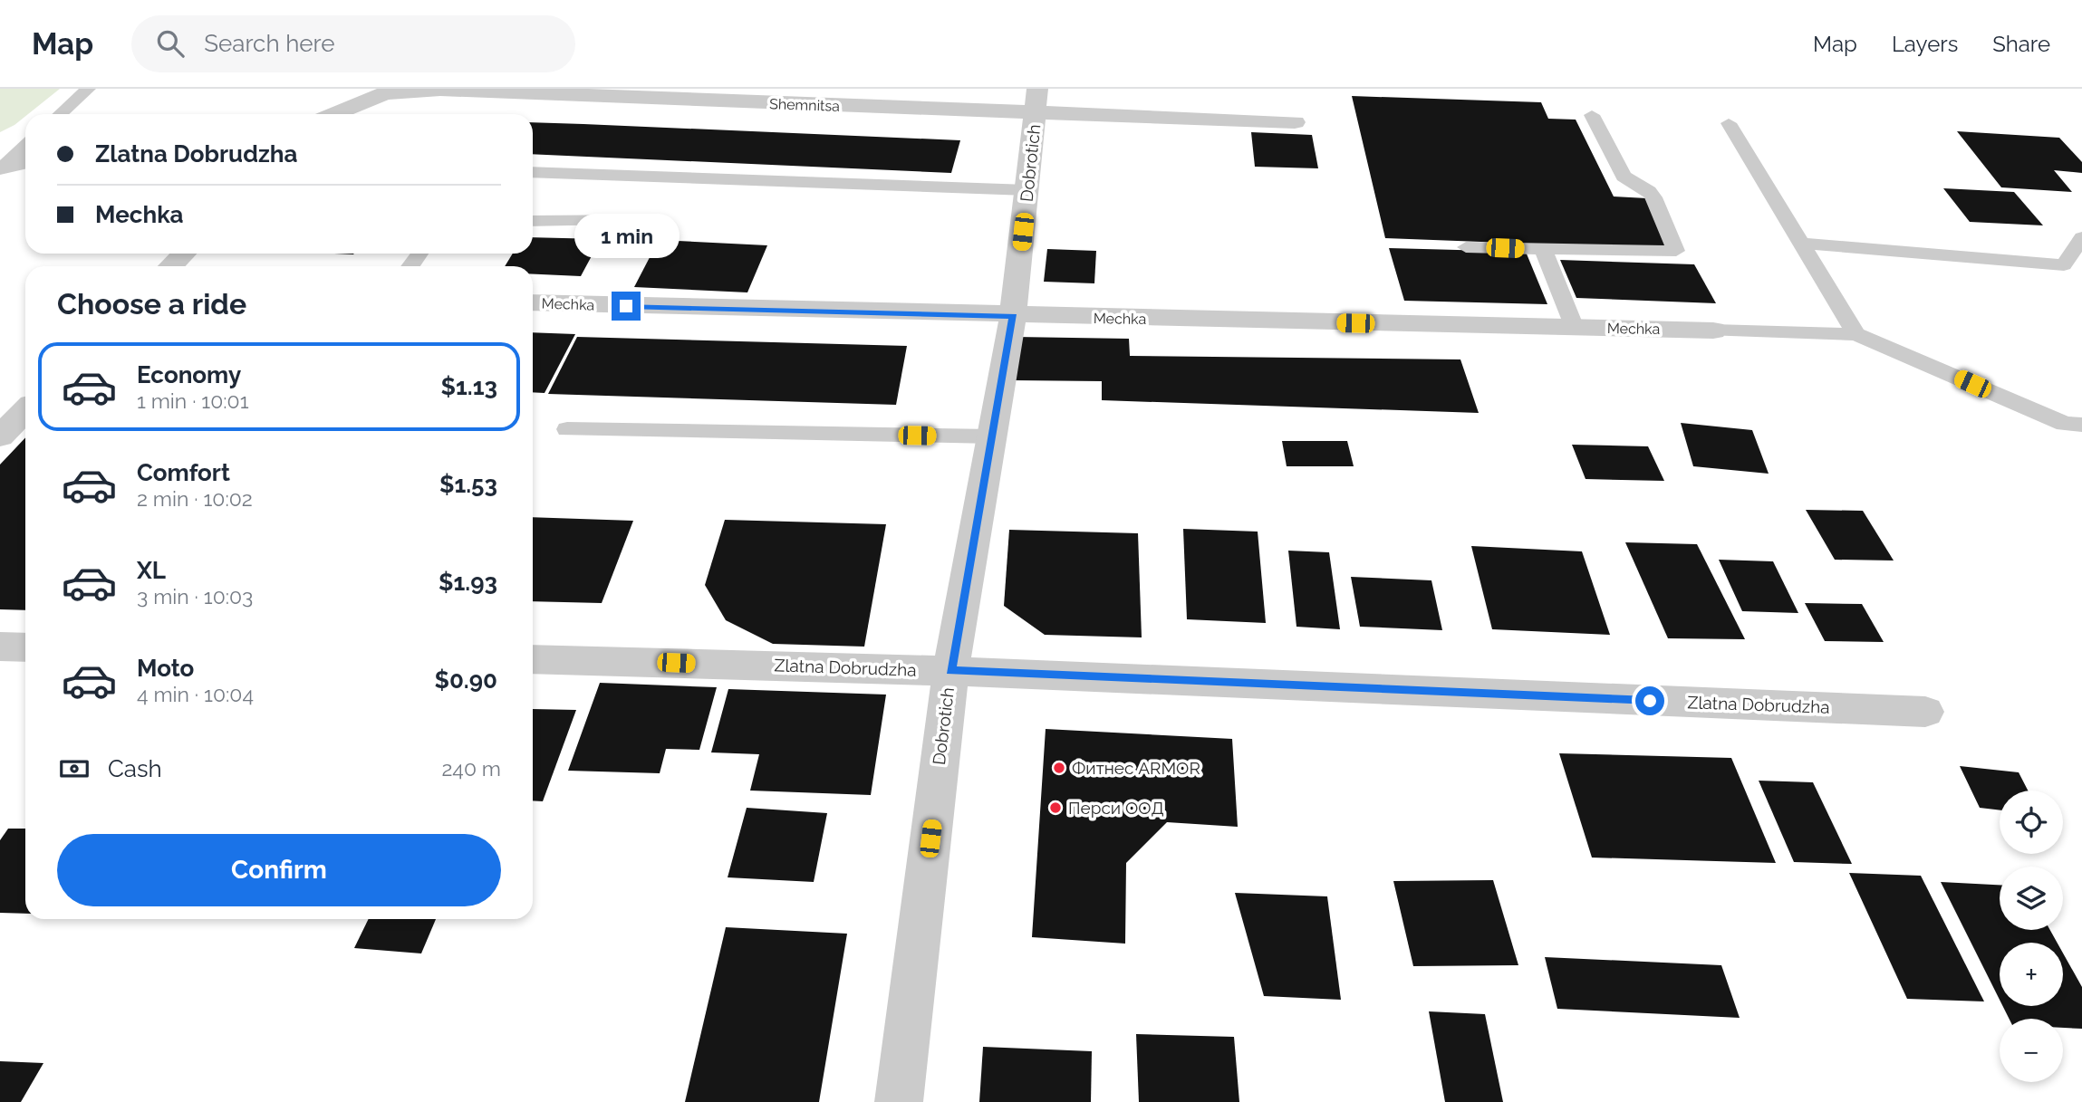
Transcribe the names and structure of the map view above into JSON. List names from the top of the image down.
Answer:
{
  "streets": {
    "street": [
      "Shemnitsa",
      "Dobrotich",
      "Mechka",
      "Zlatna Dobrudzha"
    ]
  },
  "crossings": [
    ["Shemnitsa", "Dobrotich"],
    ["Dobrotich", "Mechka"],
    ["Dobrotich", "Zlatna Dobrudzha"]
  ],
  "places": ["Фитнес ARMOR", "Перси ООД"],
  "page": {
    "header": "Map",
    "search": "Search here",
    "nav": ["Map", "Layers", "Share"],
    "banner": ["Zlatna Dobrudzha", "Mechka"],
    "bubble": "1 min",
    "heading": "Choose a ride",
    "list": [
      {
        "name": "Economy",
        "note": "1 min · 10:01",
        "value": "$1.13"
      },
      {
        "name": "Comfort",
        "note": "2 min · 10:02",
        "value": "$1.53"
      },
      {
        "name": "XL",
        "note": "3 min · 10:03",
        "value": "$1.93"
      },
      {
        "name": "Moto",
        "note": "4 min · 10:04",
        "value": "$0.90"
      }
    ],
    "pay": ["Cash", "240 m"],
    "map_buttons": ["+", "−"],
    "buttons": "Confirm"
  }
}
